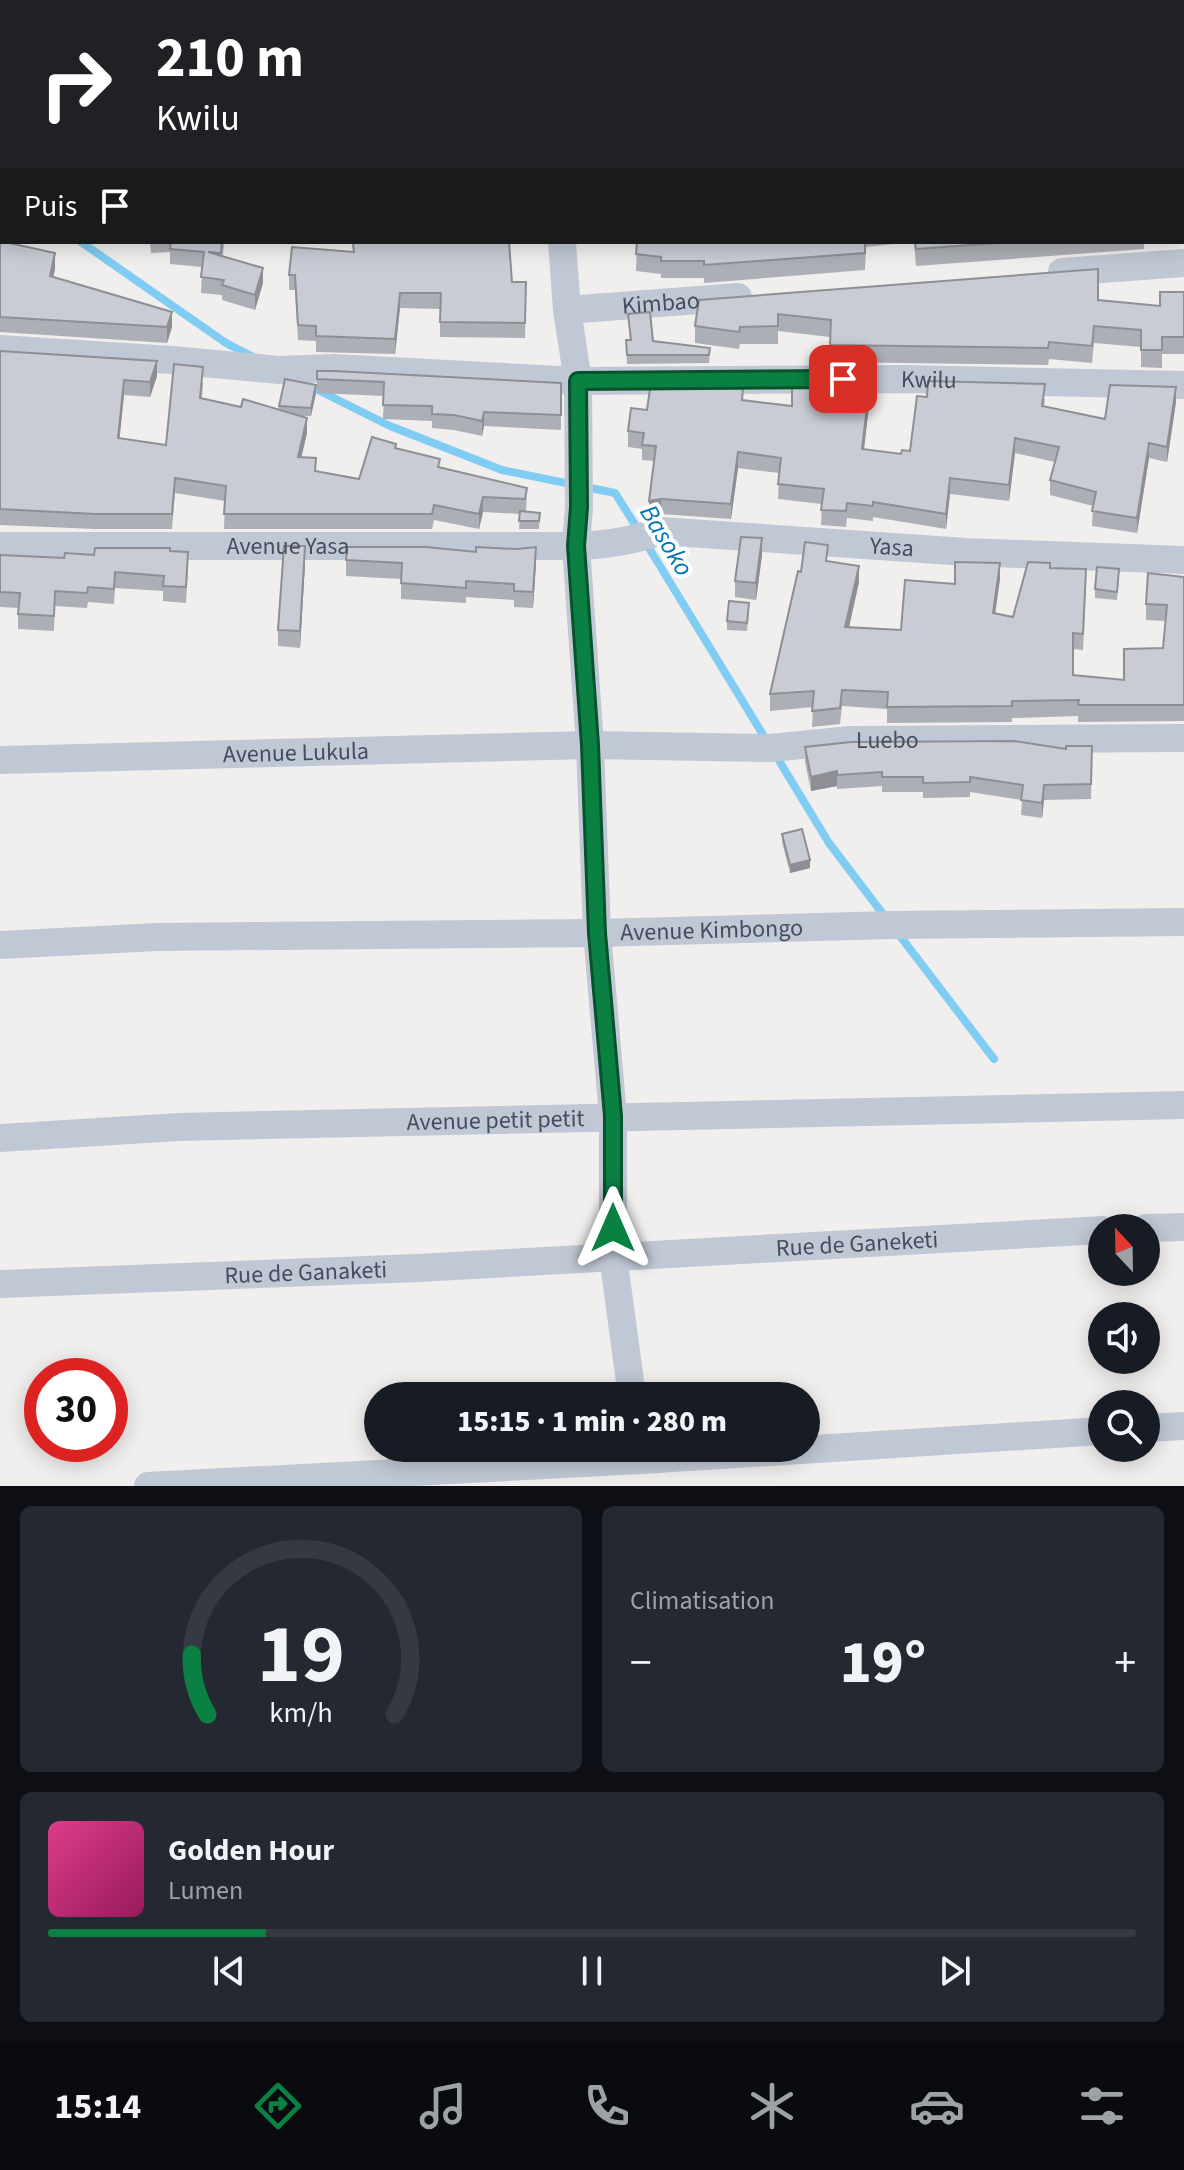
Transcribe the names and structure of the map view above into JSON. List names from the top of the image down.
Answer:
{
  "streets": {
    "street": [
      "Kimbao",
      "Kwilu",
      "Avenue Yasa",
      "Yasa",
      "Luebo",
      "Avenue Lukula",
      "Avenue Kimbongo",
      "Avenue petit petit",
      "Rue de Ganeketi",
      "Rue de Ganaketi"
    ]
  },
  "crossings": [
    ["Avenue Yasa", "Yasa"],
    ["Luebo", "Avenue Lukula"],
    ["Rue de Ganeketi", "Rue de Ganaketi"]
  ],
  "water": ["Basoko"],
  "north": "top",
  "page": {
    "turn": ["210 m", "Kwilu"],
    "then": "Puis",
    "limit": "30",
    "trip": "15:15 · 1 min · 280 m",
    "tile": "Climatisation",
    "heat": ["−", "19°", "+"],
    "song": ["Golden Hour", "Lumen"],
    "tabs": "15:14",
    "gauge": ["19", "km/h"]
  }
}
